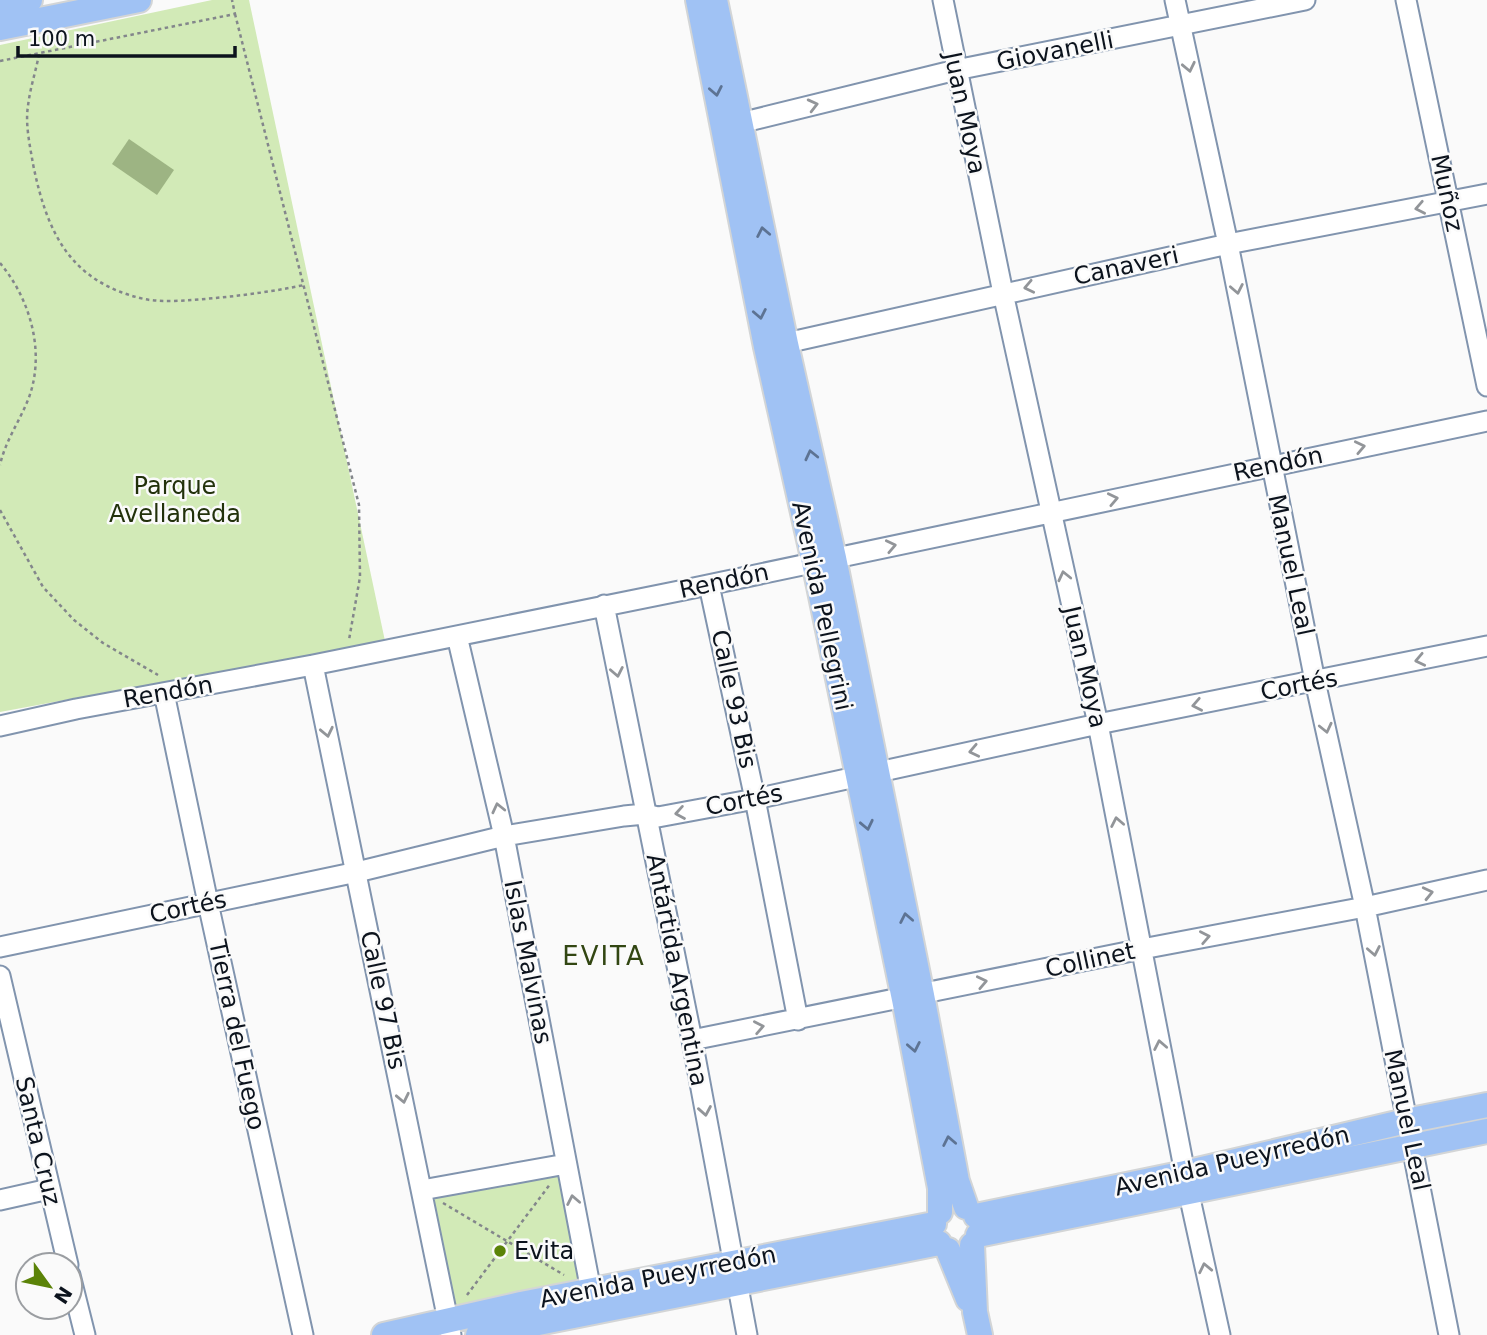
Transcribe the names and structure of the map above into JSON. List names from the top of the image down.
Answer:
{
  "streets": {
    "main road": ["Avenida Pellegrini", "Avenida Pueyrredón"],
    "street": [
      "Giovanelli",
      "Juan Moya",
      "Muñoz",
      "Canaveri",
      "Rendón",
      "Manuel Leal",
      "Cortés",
      "Calle 93 Bis",
      "Collinet",
      "Islas Malvinas",
      "Antártida Argentina",
      "Calle 97 Bis",
      "Tierra del Fuego",
      "Santa Cruz"
    ]
  },
  "crossings": [
    ["Giovanelli", "Juan Moya"],
    ["Giovanelli", "Manuel Leal"],
    ["Giovanelli", "Avenida Pellegrini"],
    ["Juan Moya", "Canaveri"],
    ["Juan Moya", "Rendón"],
    ["Juan Moya", "Cortés"],
    ["Juan Moya", "Collinet"],
    ["Juan Moya", "Avenida Pueyrredón"],
    ["Muñoz", "Canaveri"],
    ["Canaveri", "Manuel Leal"],
    ["Canaveri", "Avenida Pellegrini"],
    ["Rendón", "Manuel Leal"],
    ["Rendón", "Avenida Pellegrini"],
    ["Rendón", "Calle 93 Bis"],
    ["Rendón", "Islas Malvinas"],
    ["Rendón", "Antártida Argentina"],
    ["Rendón", "Calle 97 Bis"],
    ["Rendón", "Tierra del Fuego"],
    ["Manuel Leal", "Cortés"],
    ["Manuel Leal", "Collinet"],
    ["Manuel Leal", "Avenida Pueyrredón"],
    ["Avenida Pellegrini", "Cortés"],
    ["Avenida Pellegrini", "Collinet"],
    ["Avenida Pellegrini", "Avenida Pueyrredón"],
    ["Cortés", "Calle 93 Bis"],
    ["Cortés", "Islas Malvinas"],
    ["Cortés", "Antártida Argentina"],
    ["Cortés", "Calle 97 Bis"],
    ["Cortés", "Tierra del Fuego"],
    ["Calle 93 Bis", "Collinet"],
    ["Collinet", "Antártida Argentina"],
    ["Islas Malvinas", "Avenida Pueyrredón"],
    ["Antártida Argentina", "Avenida Pueyrredón"],
    ["Calle 97 Bis", "Avenida Pueyrredón"]
  ],
  "one_way": [
    "Giovanelli",
    "Juan Moya",
    "Canaveri",
    "Rendón",
    "Manuel Leal",
    "Cortés",
    "Collinet",
    "Islas Malvinas",
    "Antártida Argentina",
    "Calle 97 Bis"
  ],
  "districts": ["EVITA"],
  "parks": ["Parque Avellaneda"],
  "places": ["Evita"],
  "scale_bar": "100 m",
  "north": "bottom right"
}
